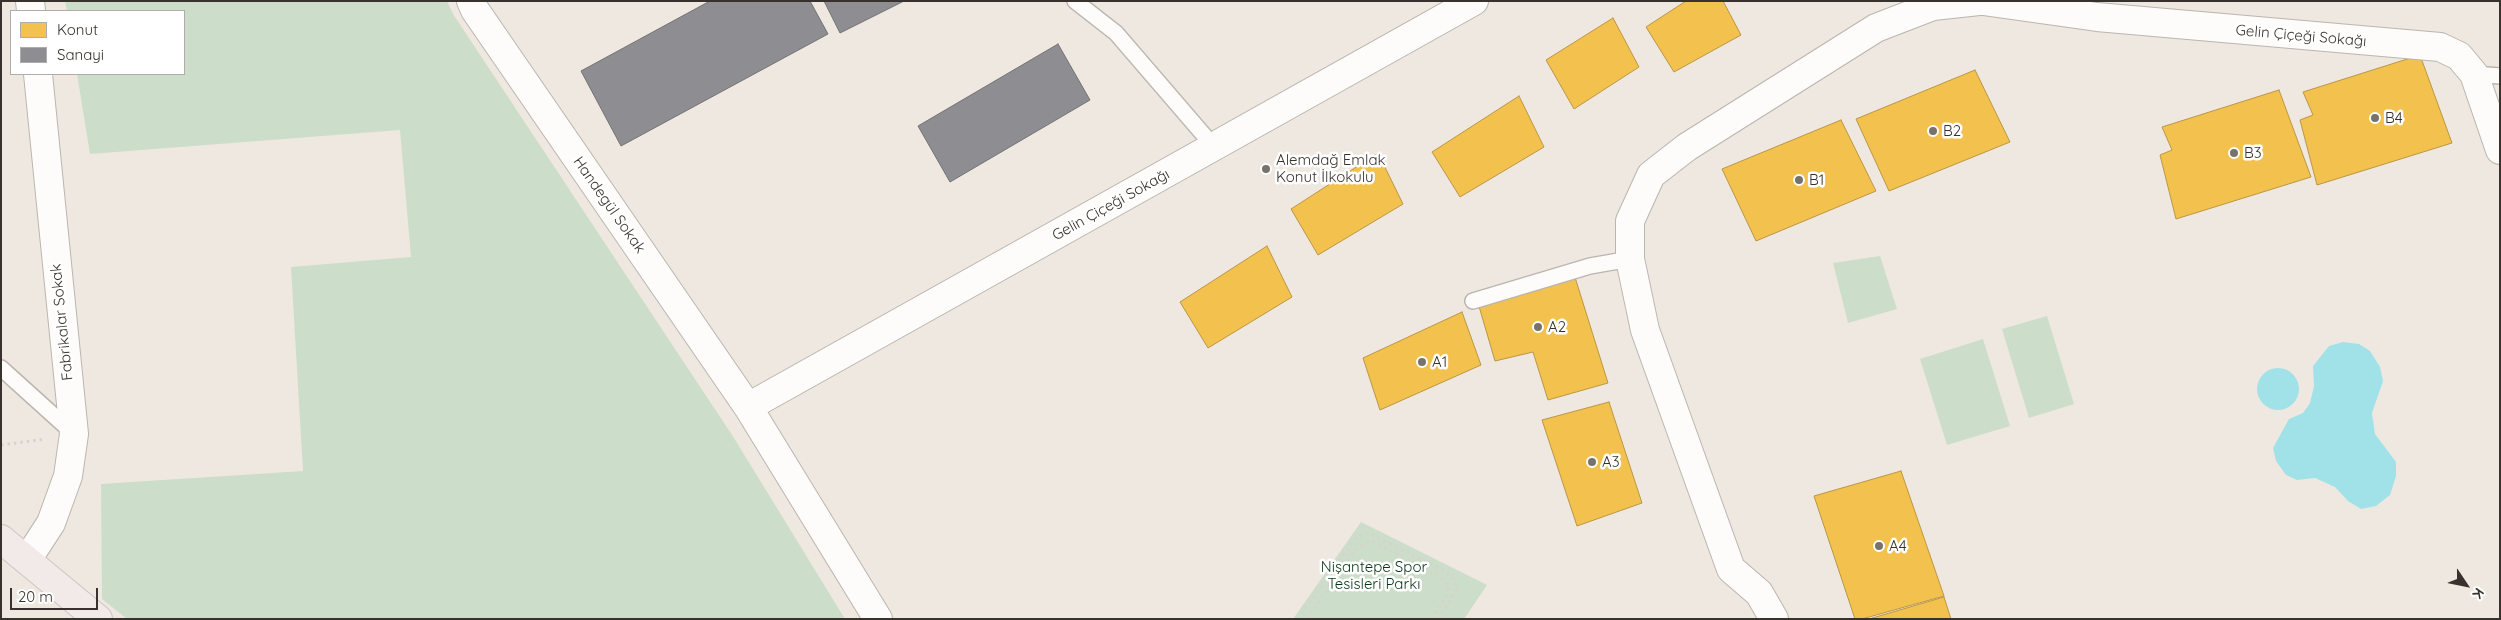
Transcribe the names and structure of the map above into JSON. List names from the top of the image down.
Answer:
{
  "streets": {
    "street": ["Gelin Çiçeği Sokağı", "Handegül Sokak", "Fabrikalar Sokak"]
  },
  "crossings": [
    ["Gelin Çiçeği Sokağı", "Handegül Sokak"]
  ],
  "parks": ["Nişantepe Spor Tesisleri Parkı"],
  "places": [
    "B4",
    "B2",
    "B3",
    "Alemdağ Emlak Konut İlkokulu",
    "B1",
    "A2",
    "A1",
    "A3",
    "A4"
  ],
  "legend": ["Konut", "Sanayi"],
  "scale_bar": "20 m",
  "north": "bottom right"
}
